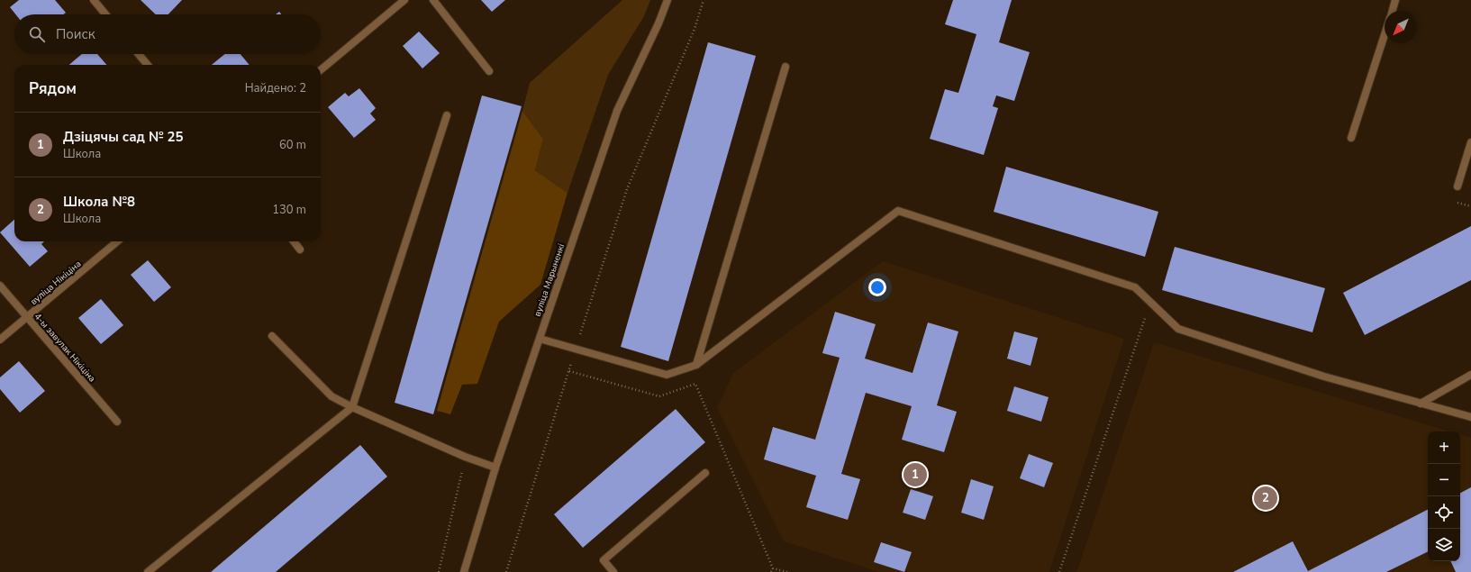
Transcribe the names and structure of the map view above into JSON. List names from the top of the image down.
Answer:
{
  "streets": {
    "street": ["вуліца Марыненкі", "вуліца Нікіціна", "4-ы завулак Нікіціна"]
  },
  "crossings": [
    ["вуліца Нікіціна", "4-ы завулак Нікіціна"]
  ],
  "north": "bottom left",
  "page": {
    "search": "Поиск",
    "heading": ["Рядом", "Найдено: 2"],
    "list": [
      {
        "mark": "1",
        "name": "Дзіцячы сад № 25",
        "note": "Школа",
        "value": "60 m"
      },
      {
        "mark": "2",
        "name": "Школа №8",
        "note": "Школа",
        "value": "130 m"
      }
    ],
    "map_buttons": ["+", "−"],
    "pins": ["1", "2"]
  }
}
